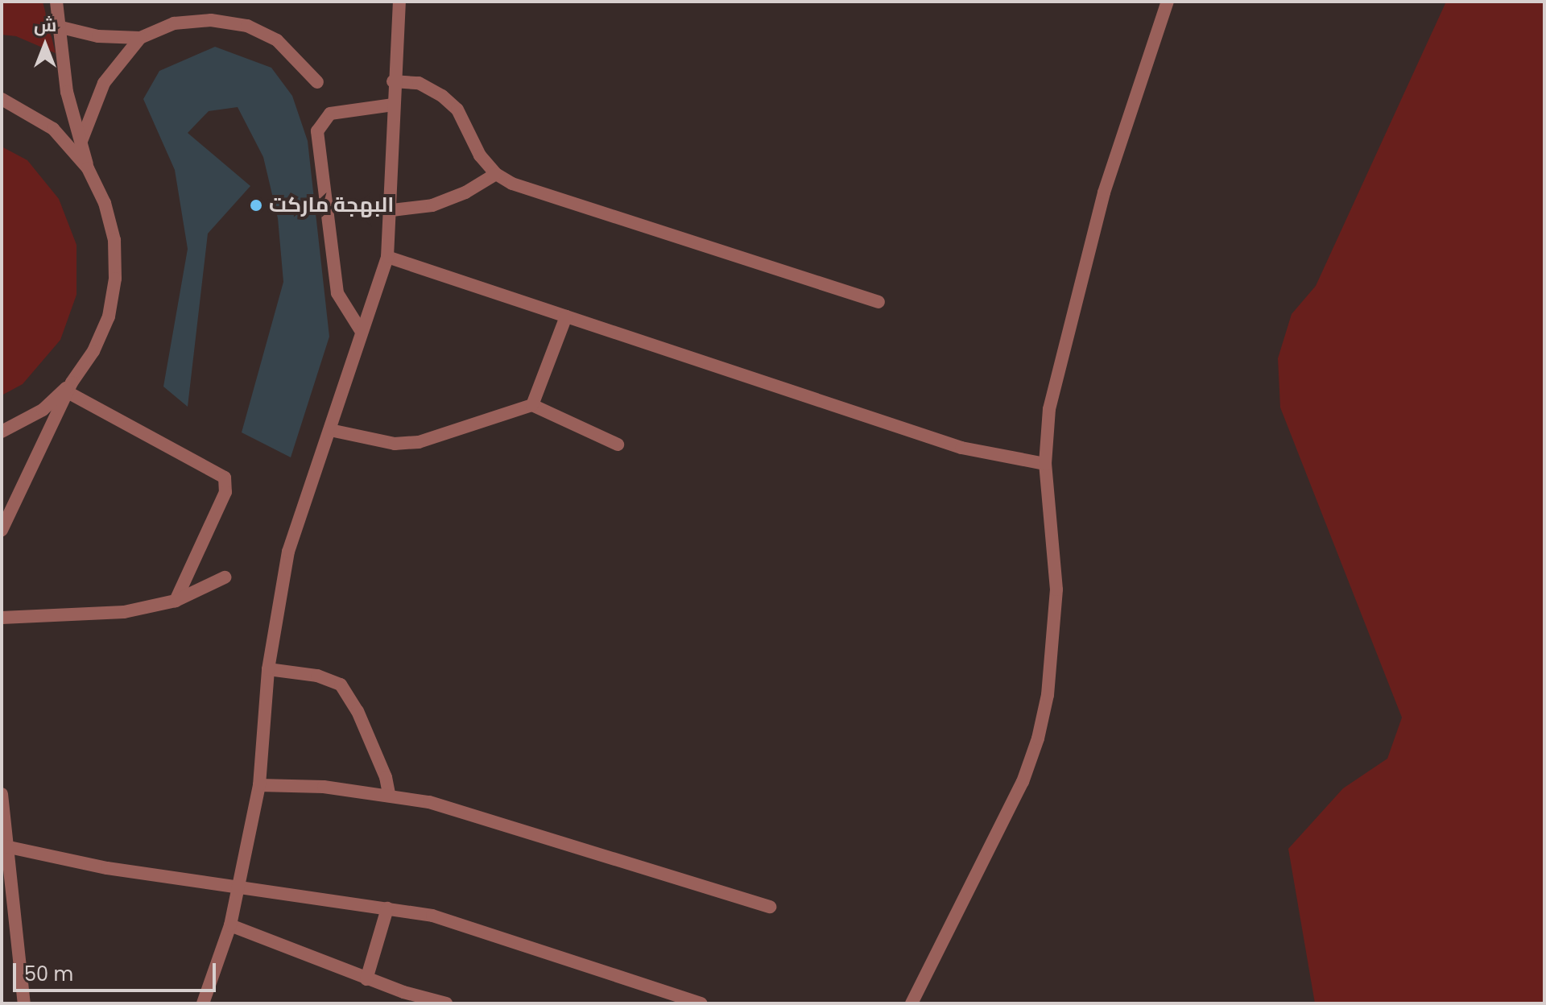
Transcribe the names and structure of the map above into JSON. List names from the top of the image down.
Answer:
{
  "places": ["البهجة ماركت"],
  "scale_bar": "50 m",
  "north": "top"
}
